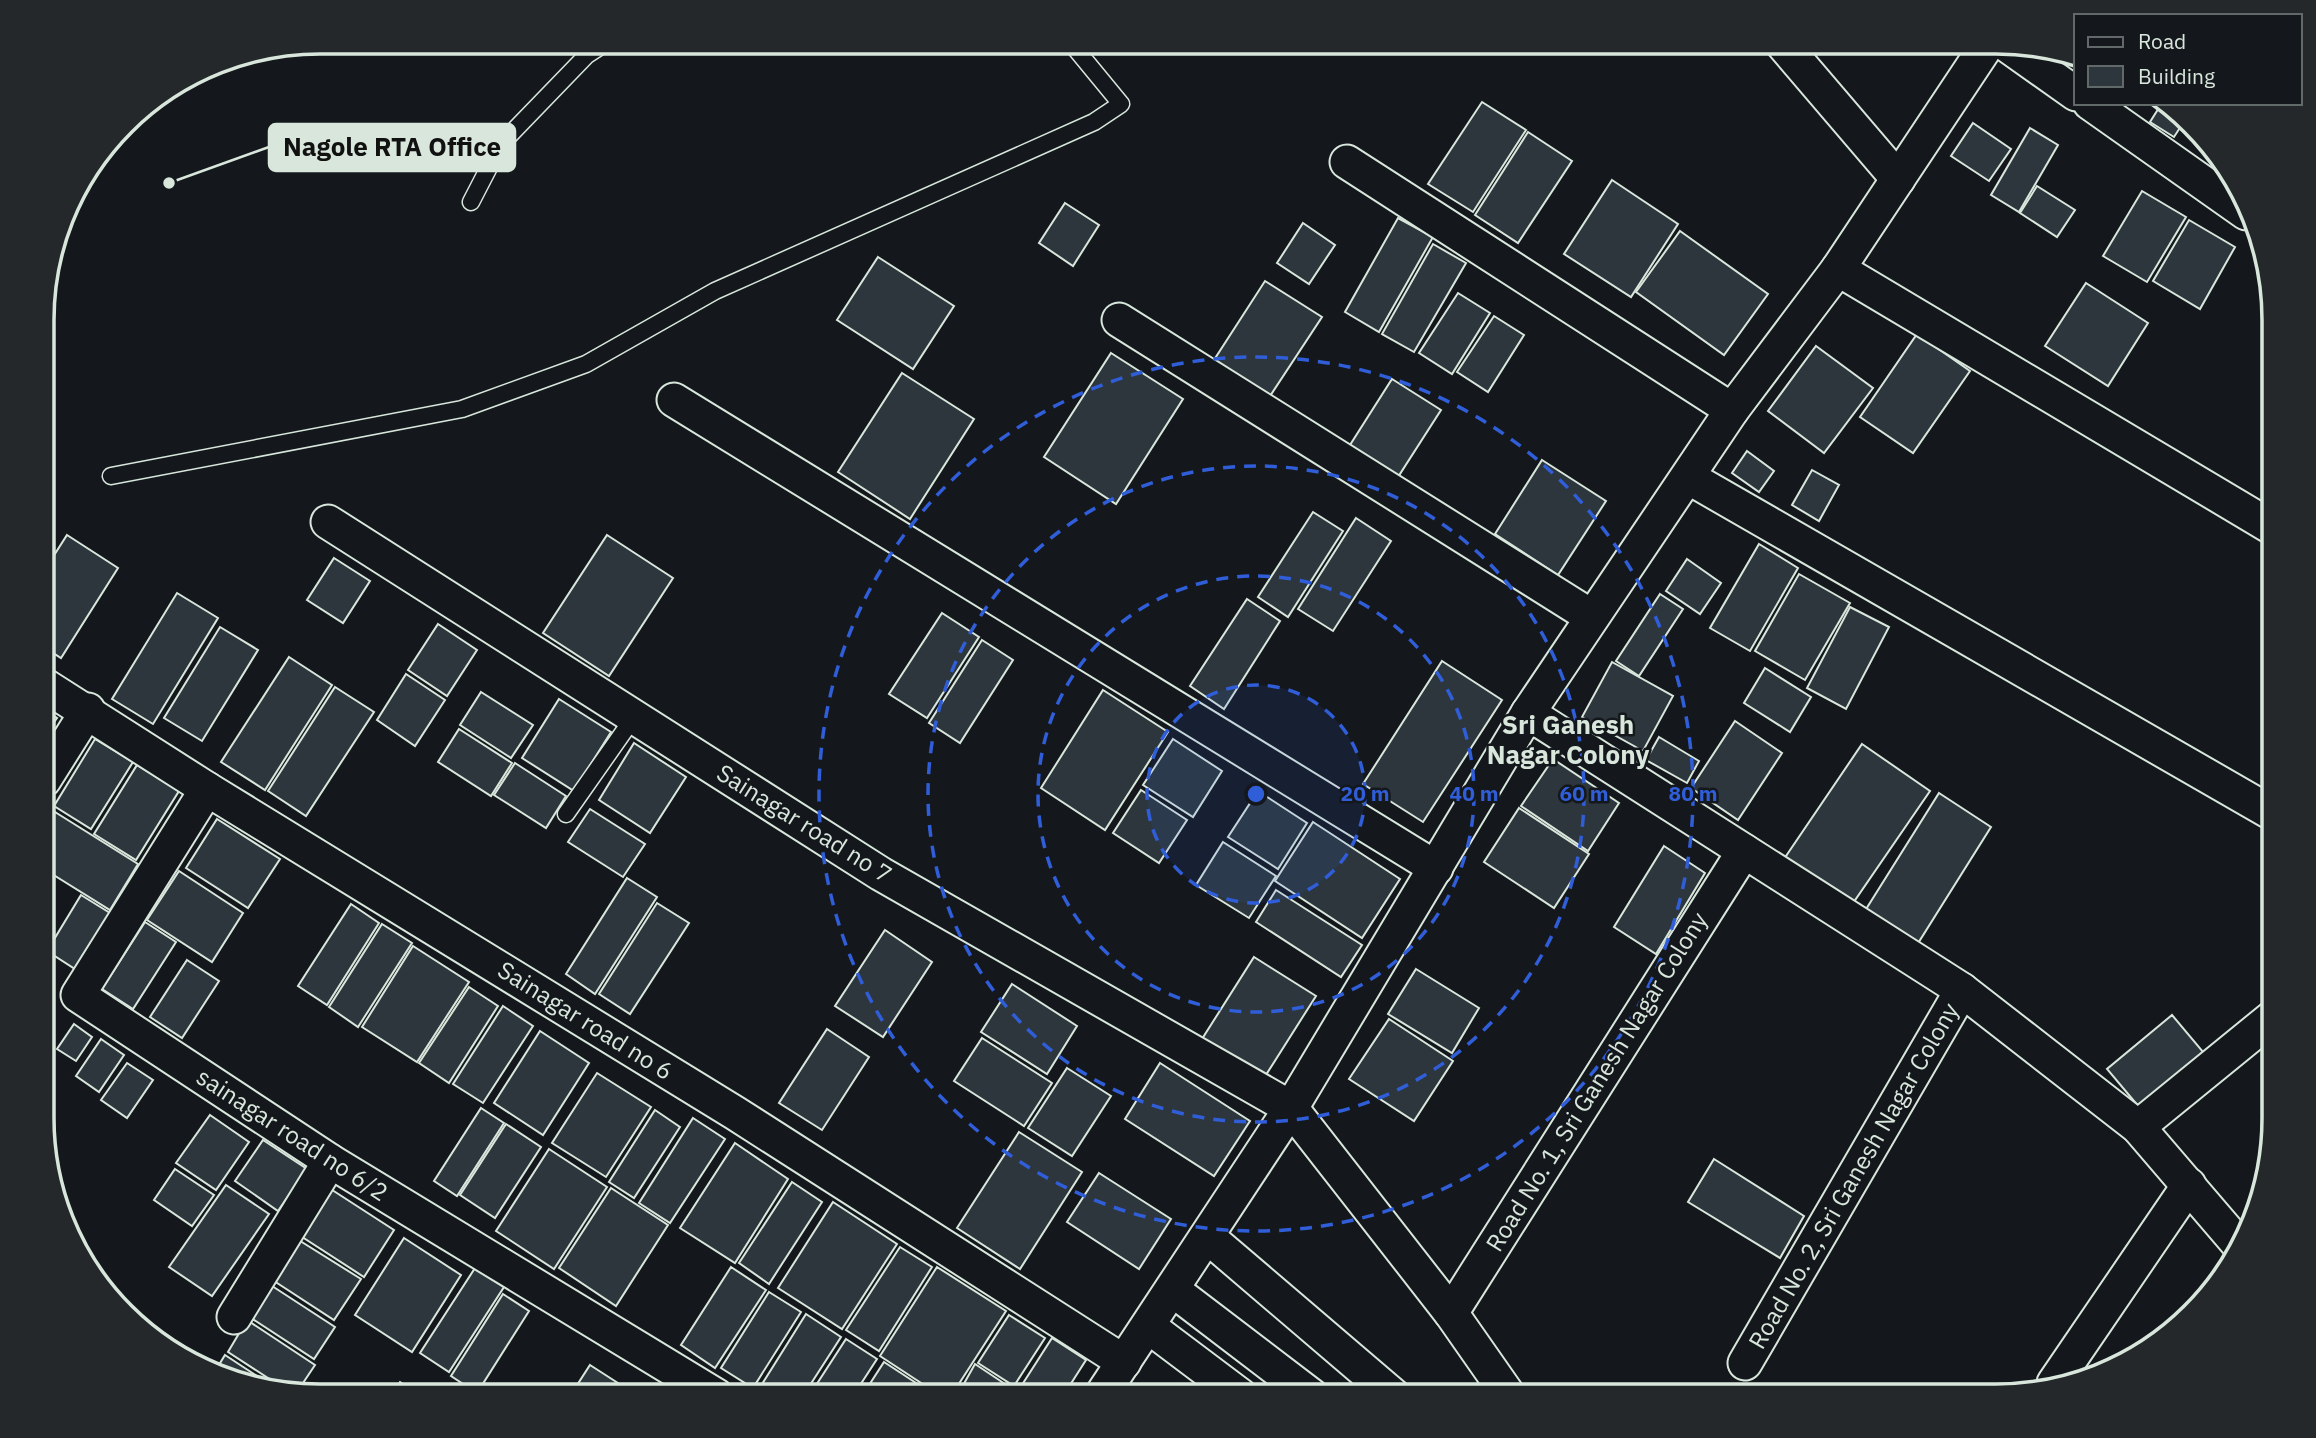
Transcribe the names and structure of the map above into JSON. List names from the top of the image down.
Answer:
{
  "streets": {
    "street": [
      "Sainagar road no 7",
      "Sainagar road no 6",
      "Road No. 1, Sri Ganesh Nagar Colony",
      "sainagar road no 6/2",
      "Road No. 2, Sri Ganesh Nagar Colony"
    ]
  },
  "crossings": [
    ["Sainagar road no 6", "sainagar road no 6/2"]
  ],
  "districts": ["Sri Ganesh Nagar Colony"],
  "places": ["Nagole RTA Office"],
  "legend": ["Road", "Building"],
  "rings": [
    "20 m",
    "40 m",
    "60 m",
    "80 m"
  ]
}
